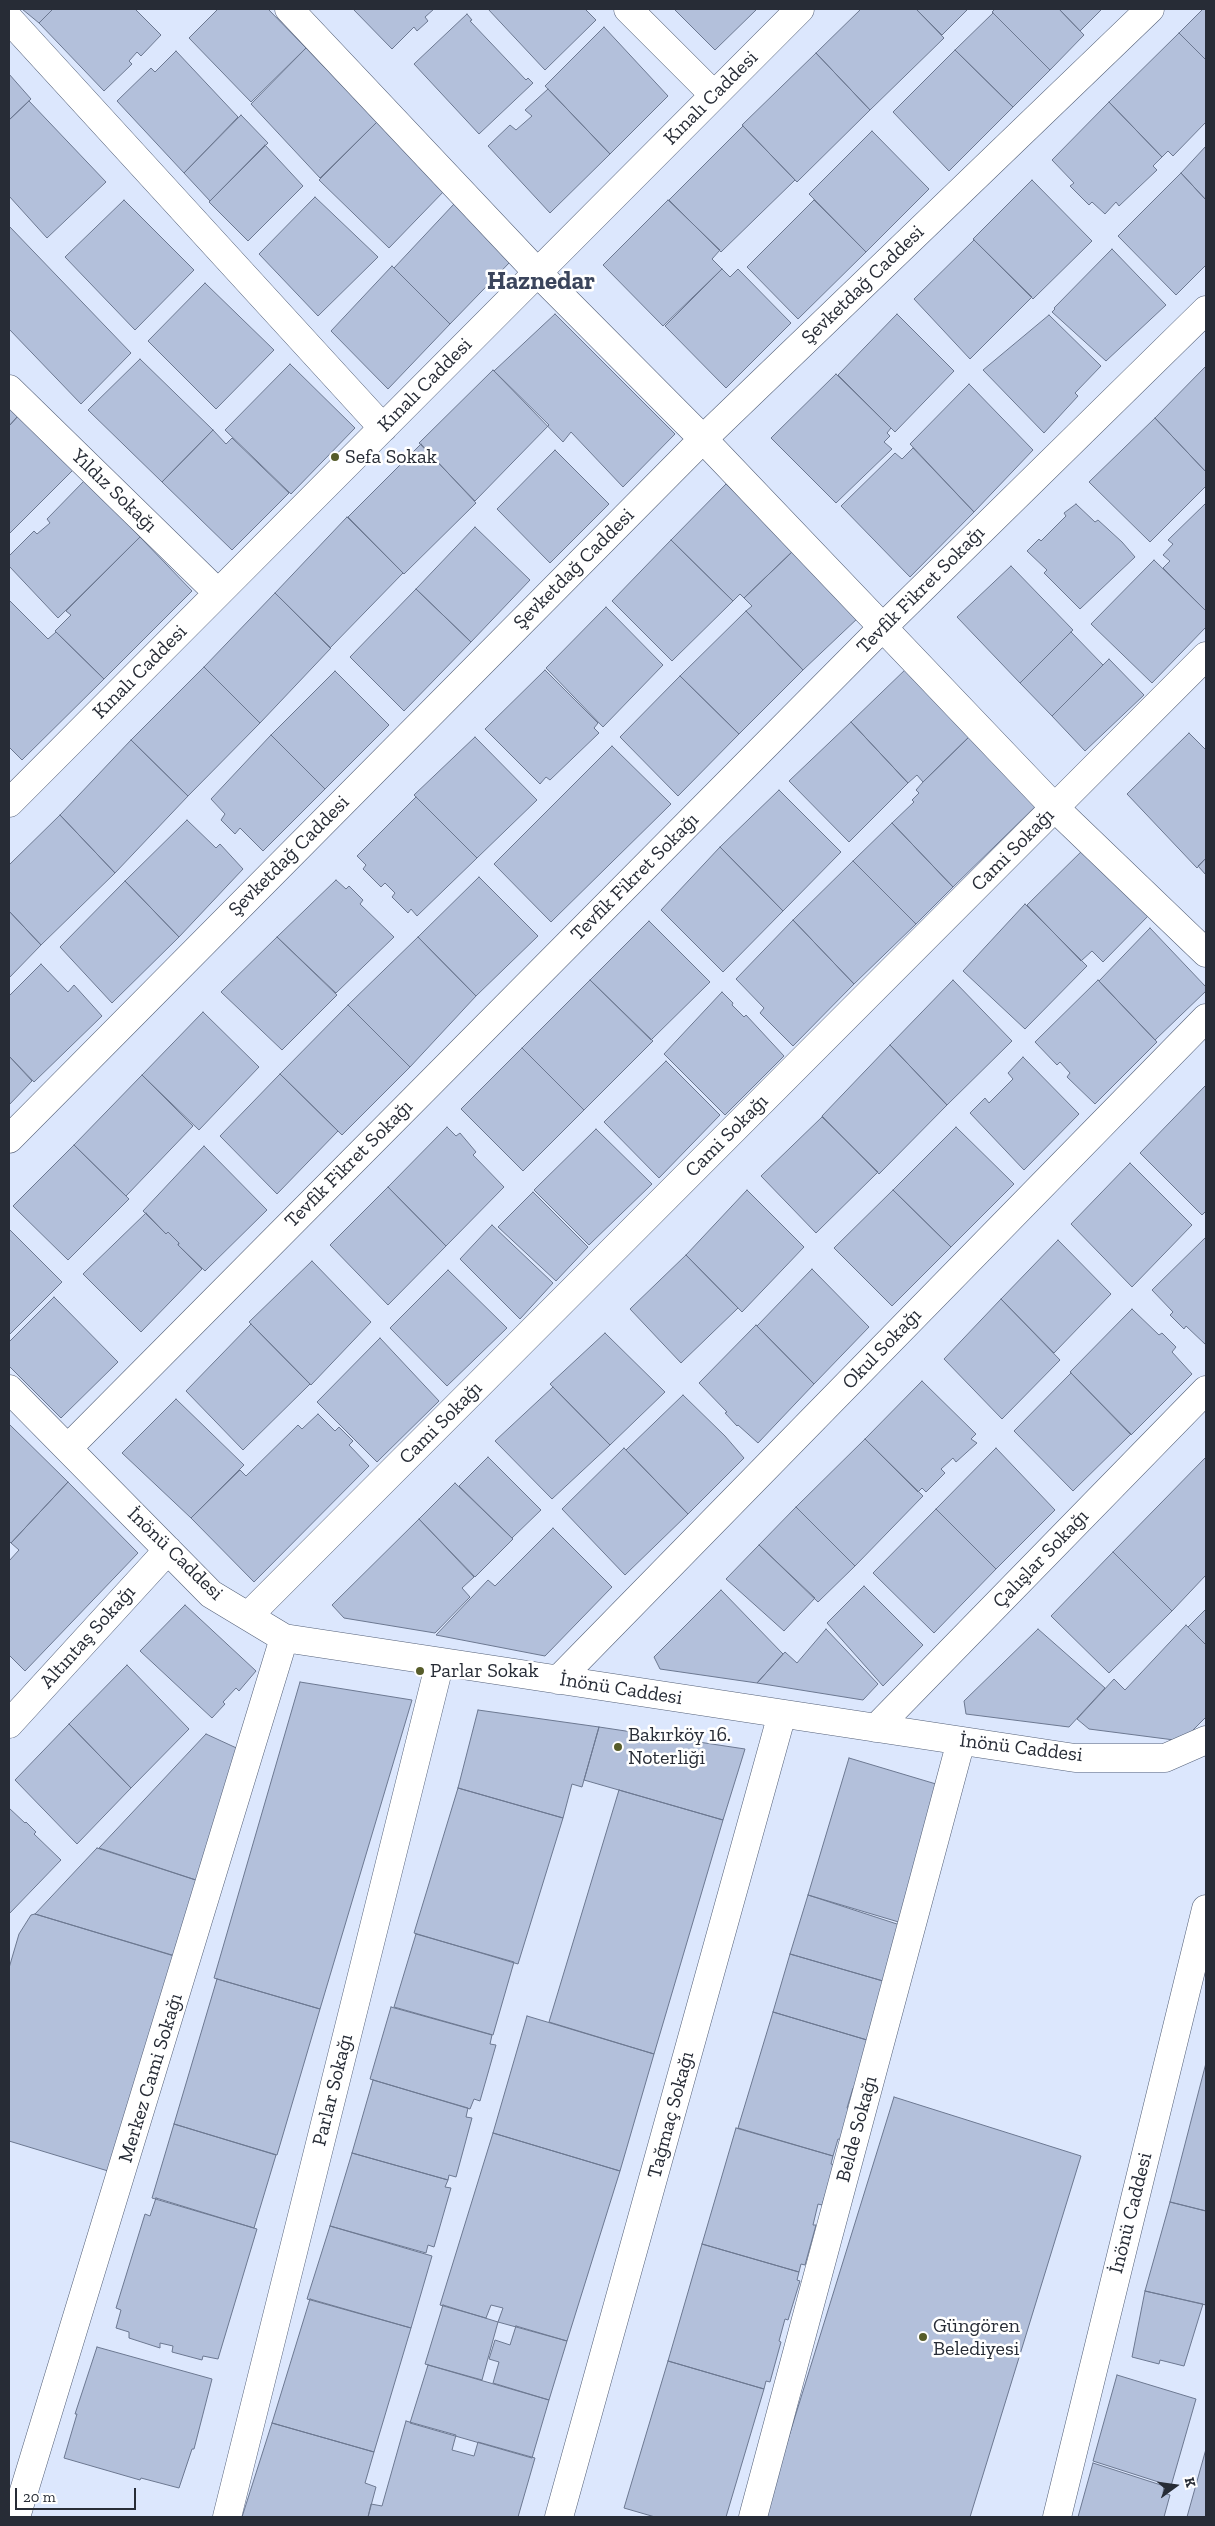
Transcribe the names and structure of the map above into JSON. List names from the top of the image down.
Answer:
{
  "streets": {
    "street": [
      "Kınalı Caddesi",
      "Şevketdağ Caddesi",
      "Yıldız Sokağı",
      "Tevfik Fikret Sokağı",
      "Cami Sokağı",
      "Okul Sokağı",
      "İnönü Caddesi",
      "Çalışlar Sokağı",
      "Altıntaş Sokağı",
      "Merkez Cami Sokağı",
      "Parlar Sokağı",
      "Tağmaç Sokağı",
      "Belde Sokağı"
    ]
  },
  "crossings": [
    ["Kınalı Caddesi", "Yıldız Sokağı"],
    ["Tevfik Fikret Sokağı", "İnönü Caddesi"],
    ["Cami Sokağı", "İnönü Caddesi"],
    ["Okul Sokağı", "İnönü Caddesi"],
    ["İnönü Caddesi", "Çalışlar Sokağı"],
    ["İnönü Caddesi", "Altıntaş Sokağı"],
    ["İnönü Caddesi", "Merkez Cami Sokağı"],
    ["İnönü Caddesi", "Parlar Sokağı"],
    ["İnönü Caddesi", "Tağmaç Sokağı"],
    ["İnönü Caddesi", "Belde Sokağı"]
  ],
  "districts": ["Haznedar"],
  "places": [
    "Sefa Sokak",
    "Parlar Sokak",
    "Bakırköy 16. Noterliği",
    "Güngören Belediyesi"
  ],
  "scale_bar": "20 m",
  "north": "right"
}
